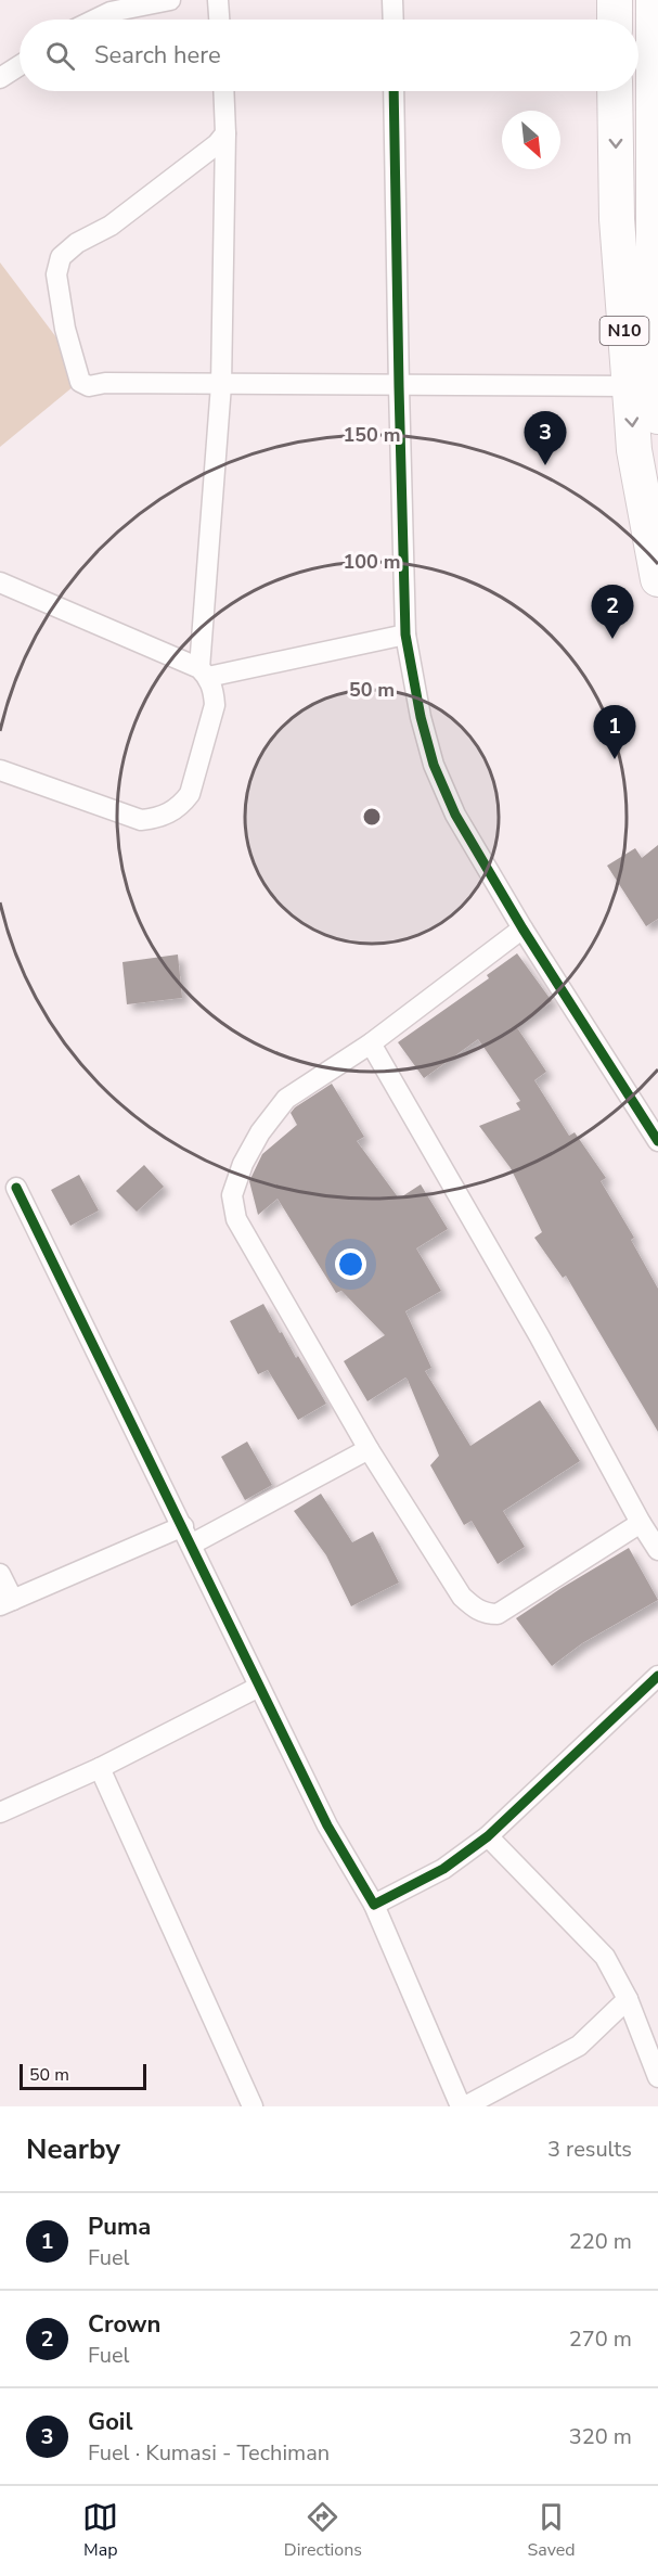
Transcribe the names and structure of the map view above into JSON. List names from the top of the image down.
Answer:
{
  "streets": {
    "highway": ["N10"]
  },
  "scale_bar": "50 m",
  "north": "bottom right",
  "page": {
    "search": "Search here",
    "pins": ["3", "2", "1"],
    "scale": "50 m",
    "heading": ["Nearby", "3 results"],
    "list": [
      {
        "mark": "1",
        "name": "Puma",
        "note": "Fuel",
        "value": "220 m"
      },
      {
        "mark": "2",
        "name": "Crown",
        "note": "Fuel",
        "value": "270 m"
      },
      {
        "mark": "3",
        "name": "Goil",
        "note": "Fuel · Kumasi - Techiman",
        "value": "320 m"
      }
    ],
    "nav": ["Map", "Directions", "Saved"]
  },
  "rings": ["150 m", "100 m", "50 m"]
}
